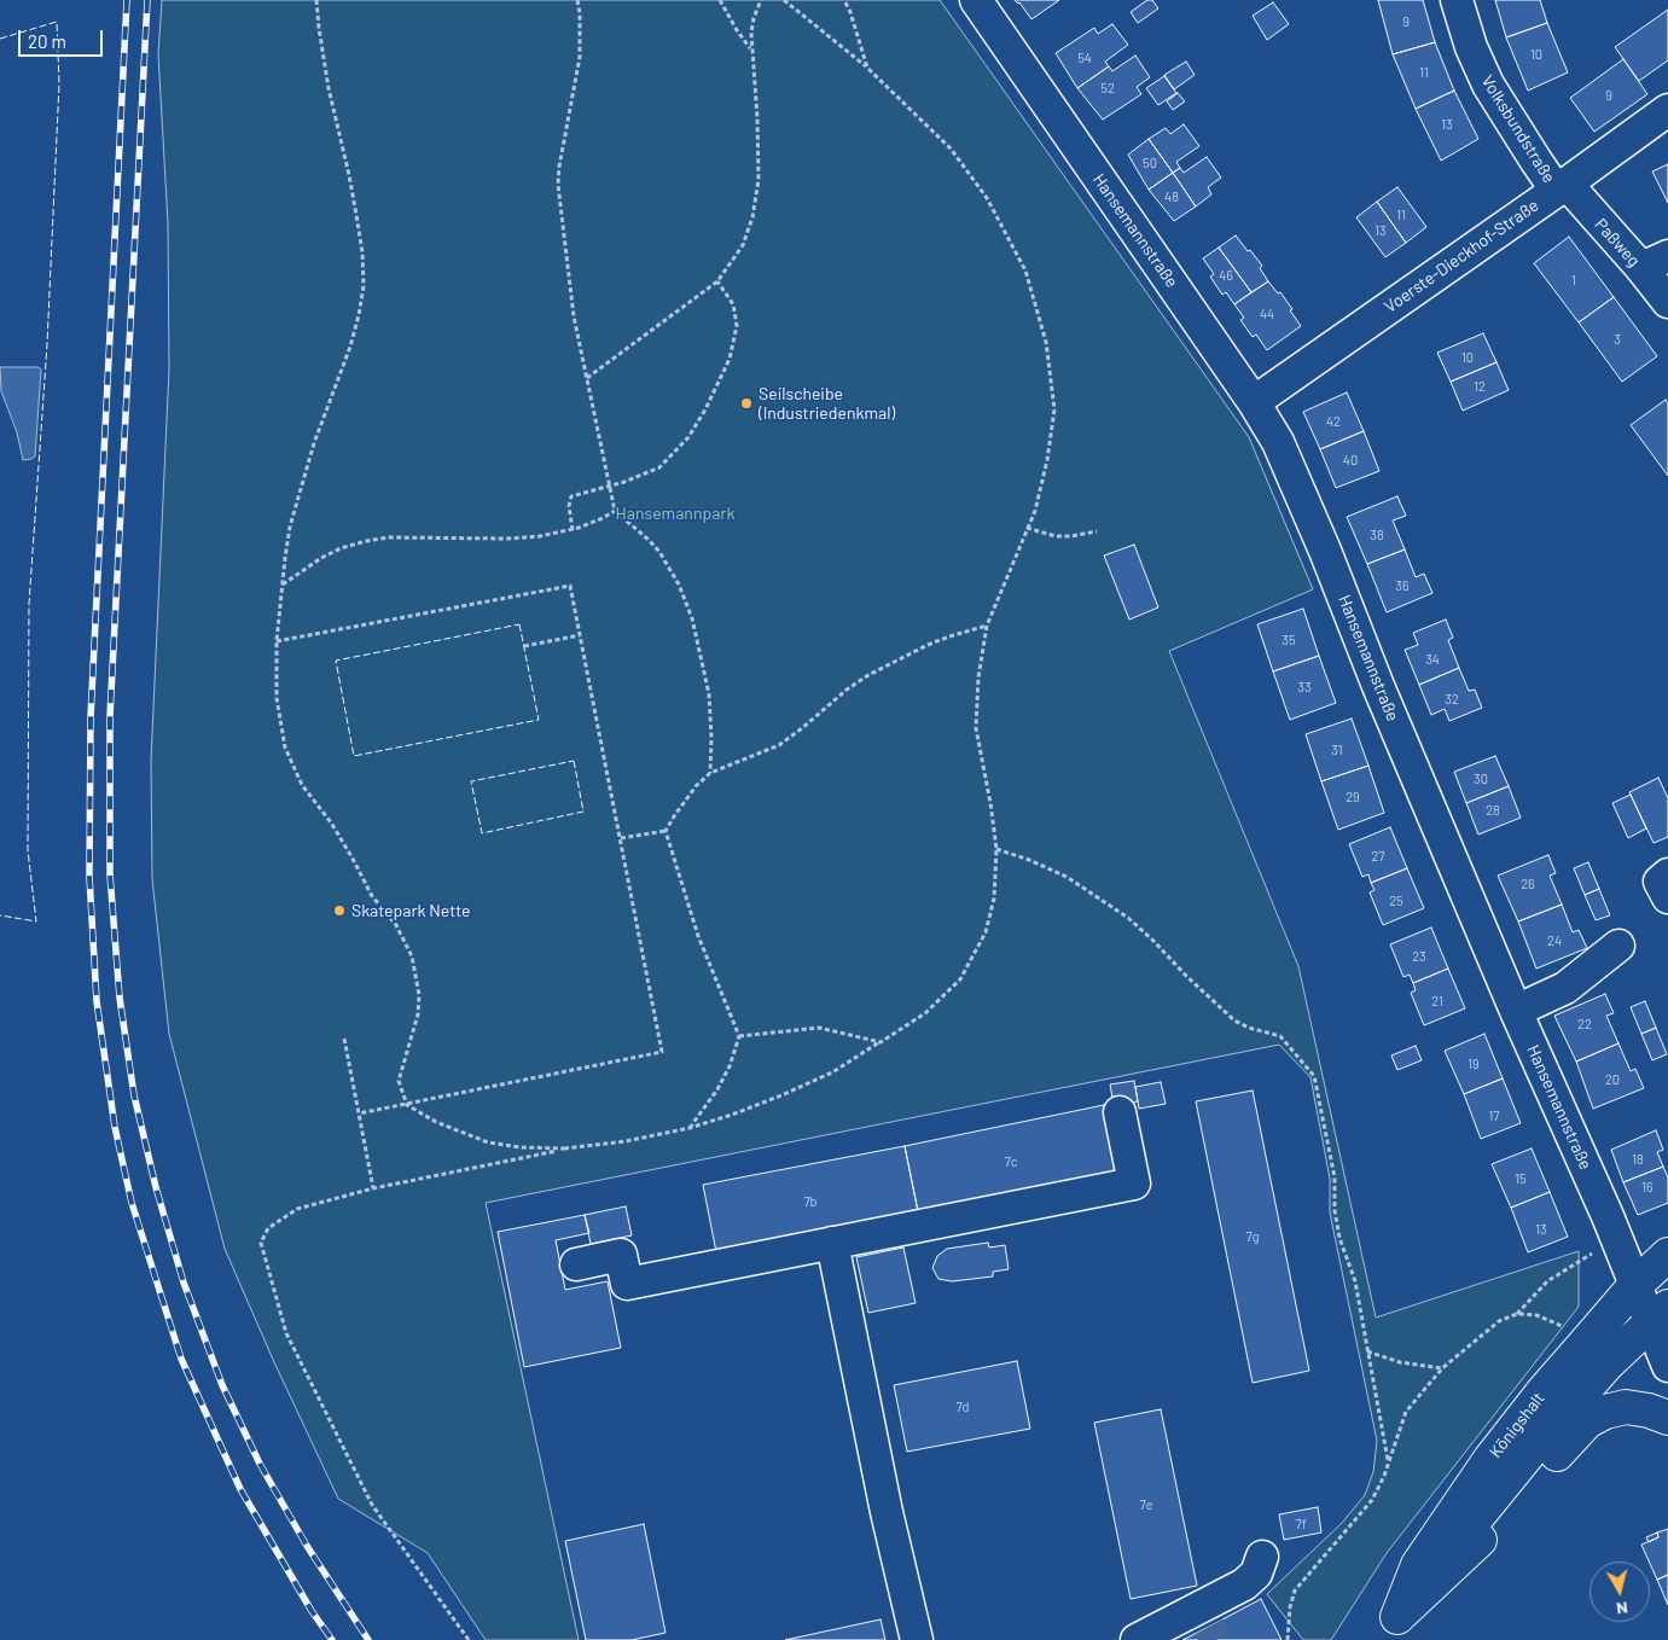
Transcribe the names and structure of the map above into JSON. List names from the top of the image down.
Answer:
{
  "streets": {
    "main road": ["Königshalt"],
    "street": [
      "Volksbundstraße",
      "Hansemannstraße",
      "Paßweg",
      "Voerste-Dieckhof-Straße"
    ]
  },
  "crossings": [
    ["Volksbundstraße", "Paßweg"],
    ["Volksbundstraße", "Voerste-Dieckhof-Straße"],
    ["Hansemannstraße", "Voerste-Dieckhof-Straße"],
    ["Hansemannstraße", "Königshalt"],
    ["Paßweg", "Voerste-Dieckhof-Straße"]
  ],
  "parks": ["Hansemannpark"],
  "places": ["Seilscheibe (Industriedenkmal)", "Skatepark Nette"],
  "house_numbers": [
    "9",
    "10",
    "54",
    "11",
    "52",
    "9",
    "13",
    "50",
    "48",
    "11",
    "13",
    "46",
    "1",
    "44",
    "3",
    "10",
    "12",
    "42",
    "40",
    "38",
    "36",
    "35",
    "34",
    "33",
    "32",
    "31",
    "30",
    "29",
    "28",
    "27",
    "26",
    "25",
    "24",
    "23",
    "21",
    "22",
    "19",
    "20",
    "17",
    "18",
    "7c",
    "15",
    "16",
    "7b",
    "13",
    "7g",
    "7d",
    "7e",
    "7f"
  ],
  "scale_bar": "20 m",
  "north": "bottom"
}
